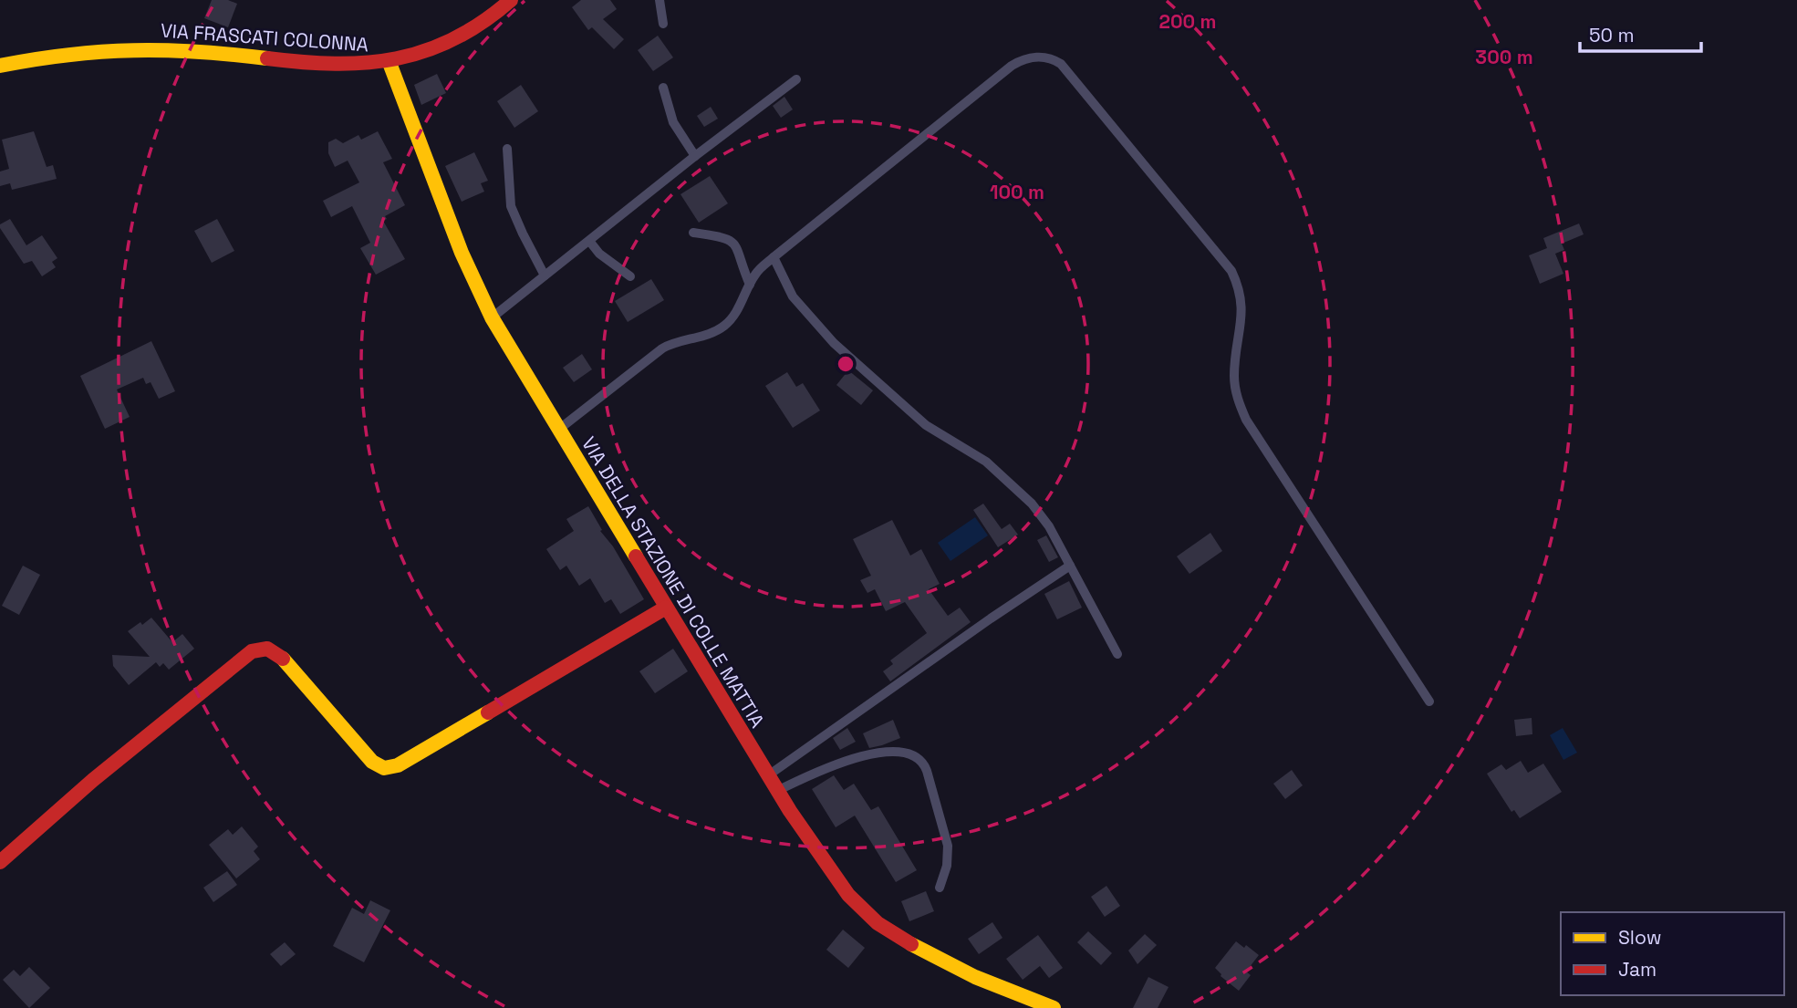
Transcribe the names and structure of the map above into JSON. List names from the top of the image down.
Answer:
{
  "streets": {
    "street": ["VIA FRASCATI COLONNA", "VIA DELLA STAZIONE DI COLLE MATTIA"]
  },
  "crossings": [
    ["VIA FRASCATI COLONNA", "VIA DELLA STAZIONE DI COLLE MATTIA"]
  ],
  "legend": ["Slow", "Jam"],
  "scale_bar": "50 m",
  "rings": ["200 m", "300 m", "100 m"]
}
